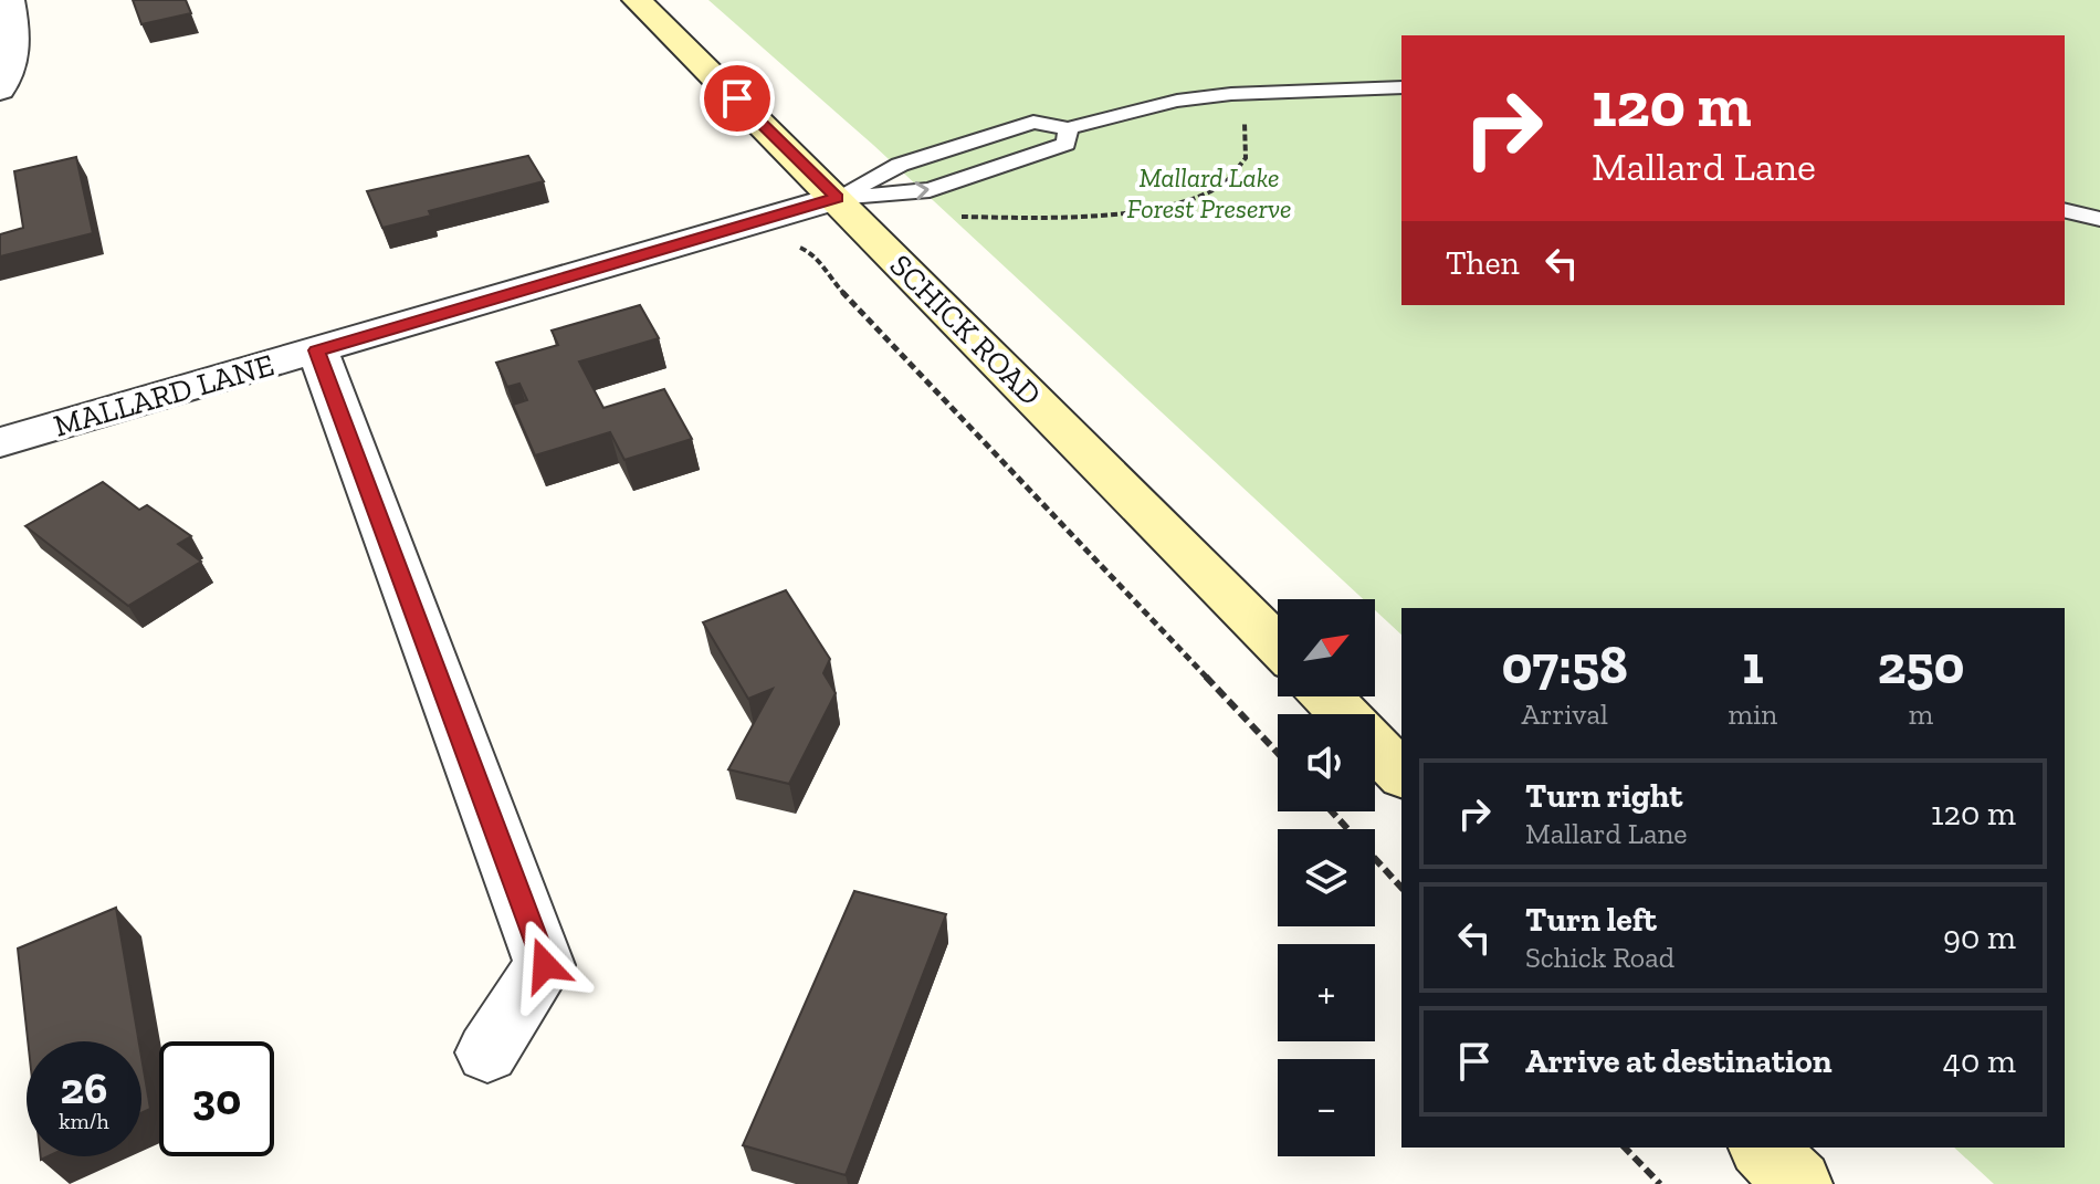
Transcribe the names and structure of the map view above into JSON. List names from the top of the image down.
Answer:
{
  "streets": {
    "street": ["SCHICK ROAD", "MALLARD LANE"]
  },
  "crossings": [
    ["SCHICK ROAD", "MALLARD LANE"]
  ],
  "parks": ["Mallard Lake Forest Preserve"],
  "north": "top right",
  "page": {
    "turn": ["120 m", "Mallard Lane"],
    "then": "Then",
    "map_buttons": ["+", "−"],
    "eta": [
      "07:58",
      "Arrival",
      "1",
      "min",
      "250",
      "m"
    ],
    "list": [
      {
        "name": "Turn right",
        "note": "Mallard Lane",
        "value": "120 m"
      },
      {
        "name": "Turn left",
        "note": "Schick Road",
        "value": "90 m"
      },
      {
        "name": "Arrive at destination",
        "value": "40 m"
      }
    ],
    "speed": "26 km/h",
    "limit": "30"
  }
}
